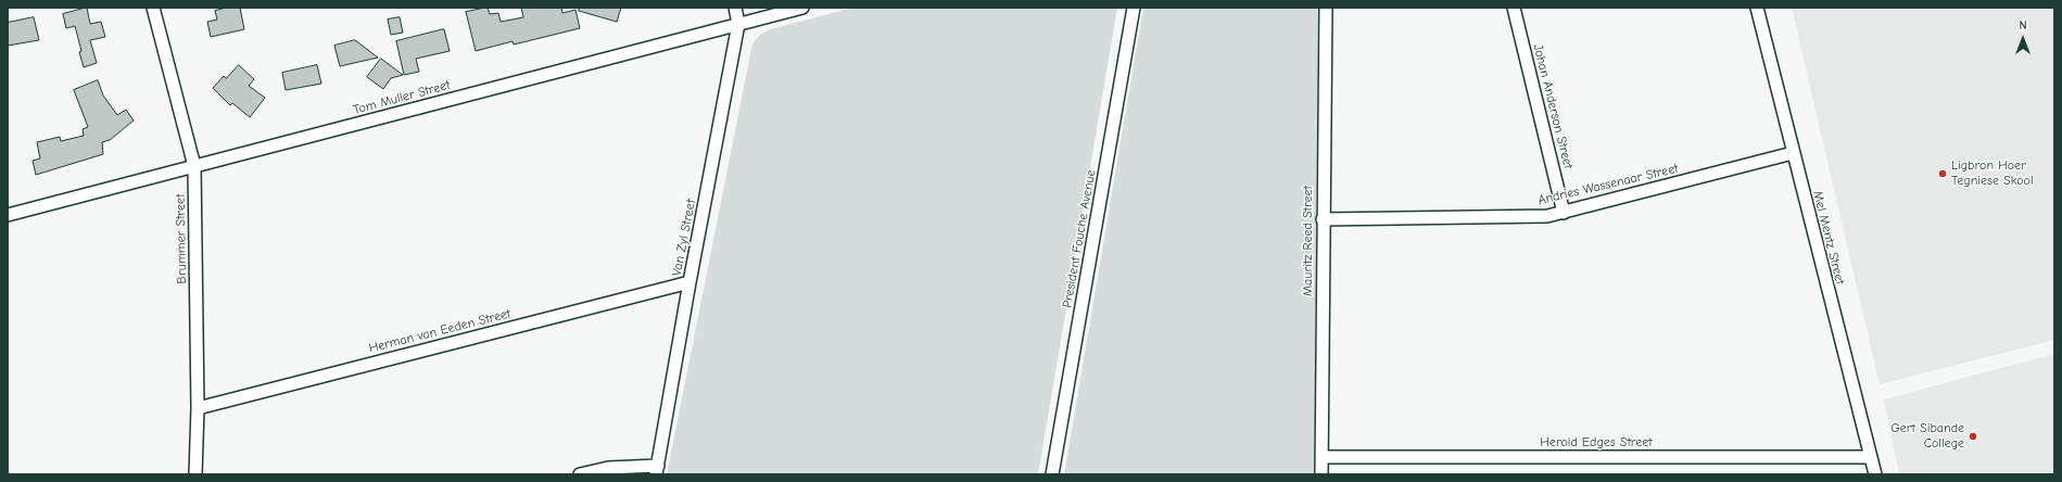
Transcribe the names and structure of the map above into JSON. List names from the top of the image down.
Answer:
{
  "streets": {
    "street": [
      "Tom Muller Street",
      "Johan Anderson Street",
      "Andries Wassenaar Street",
      "Van Zyl Street",
      "Mel Mentz Street",
      "Brummer Street",
      "President Fouche Avenue",
      "Mauritz Reed Street",
      "Herman van Eeden Street",
      "Herold Edges Street"
    ]
  },
  "crossings": [
    ["Tom Muller Street", "Van Zyl Street"],
    ["Tom Muller Street", "Brummer Street"],
    ["Johan Anderson Street", "Andries Wassenaar Street"],
    ["Andries Wassenaar Street", "Mel Mentz Street"],
    ["Andries Wassenaar Street", "Mauritz Reed Street"],
    ["Van Zyl Street", "Herman van Eeden Street"],
    ["Mel Mentz Street", "Herold Edges Street"],
    ["Brummer Street", "Herman van Eeden Street"],
    ["Mauritz Reed Street", "Herold Edges Street"]
  ],
  "places": ["Ligbron Hoer Tegniese Skool", "Gert Sibande College"],
  "north": "top"
}
